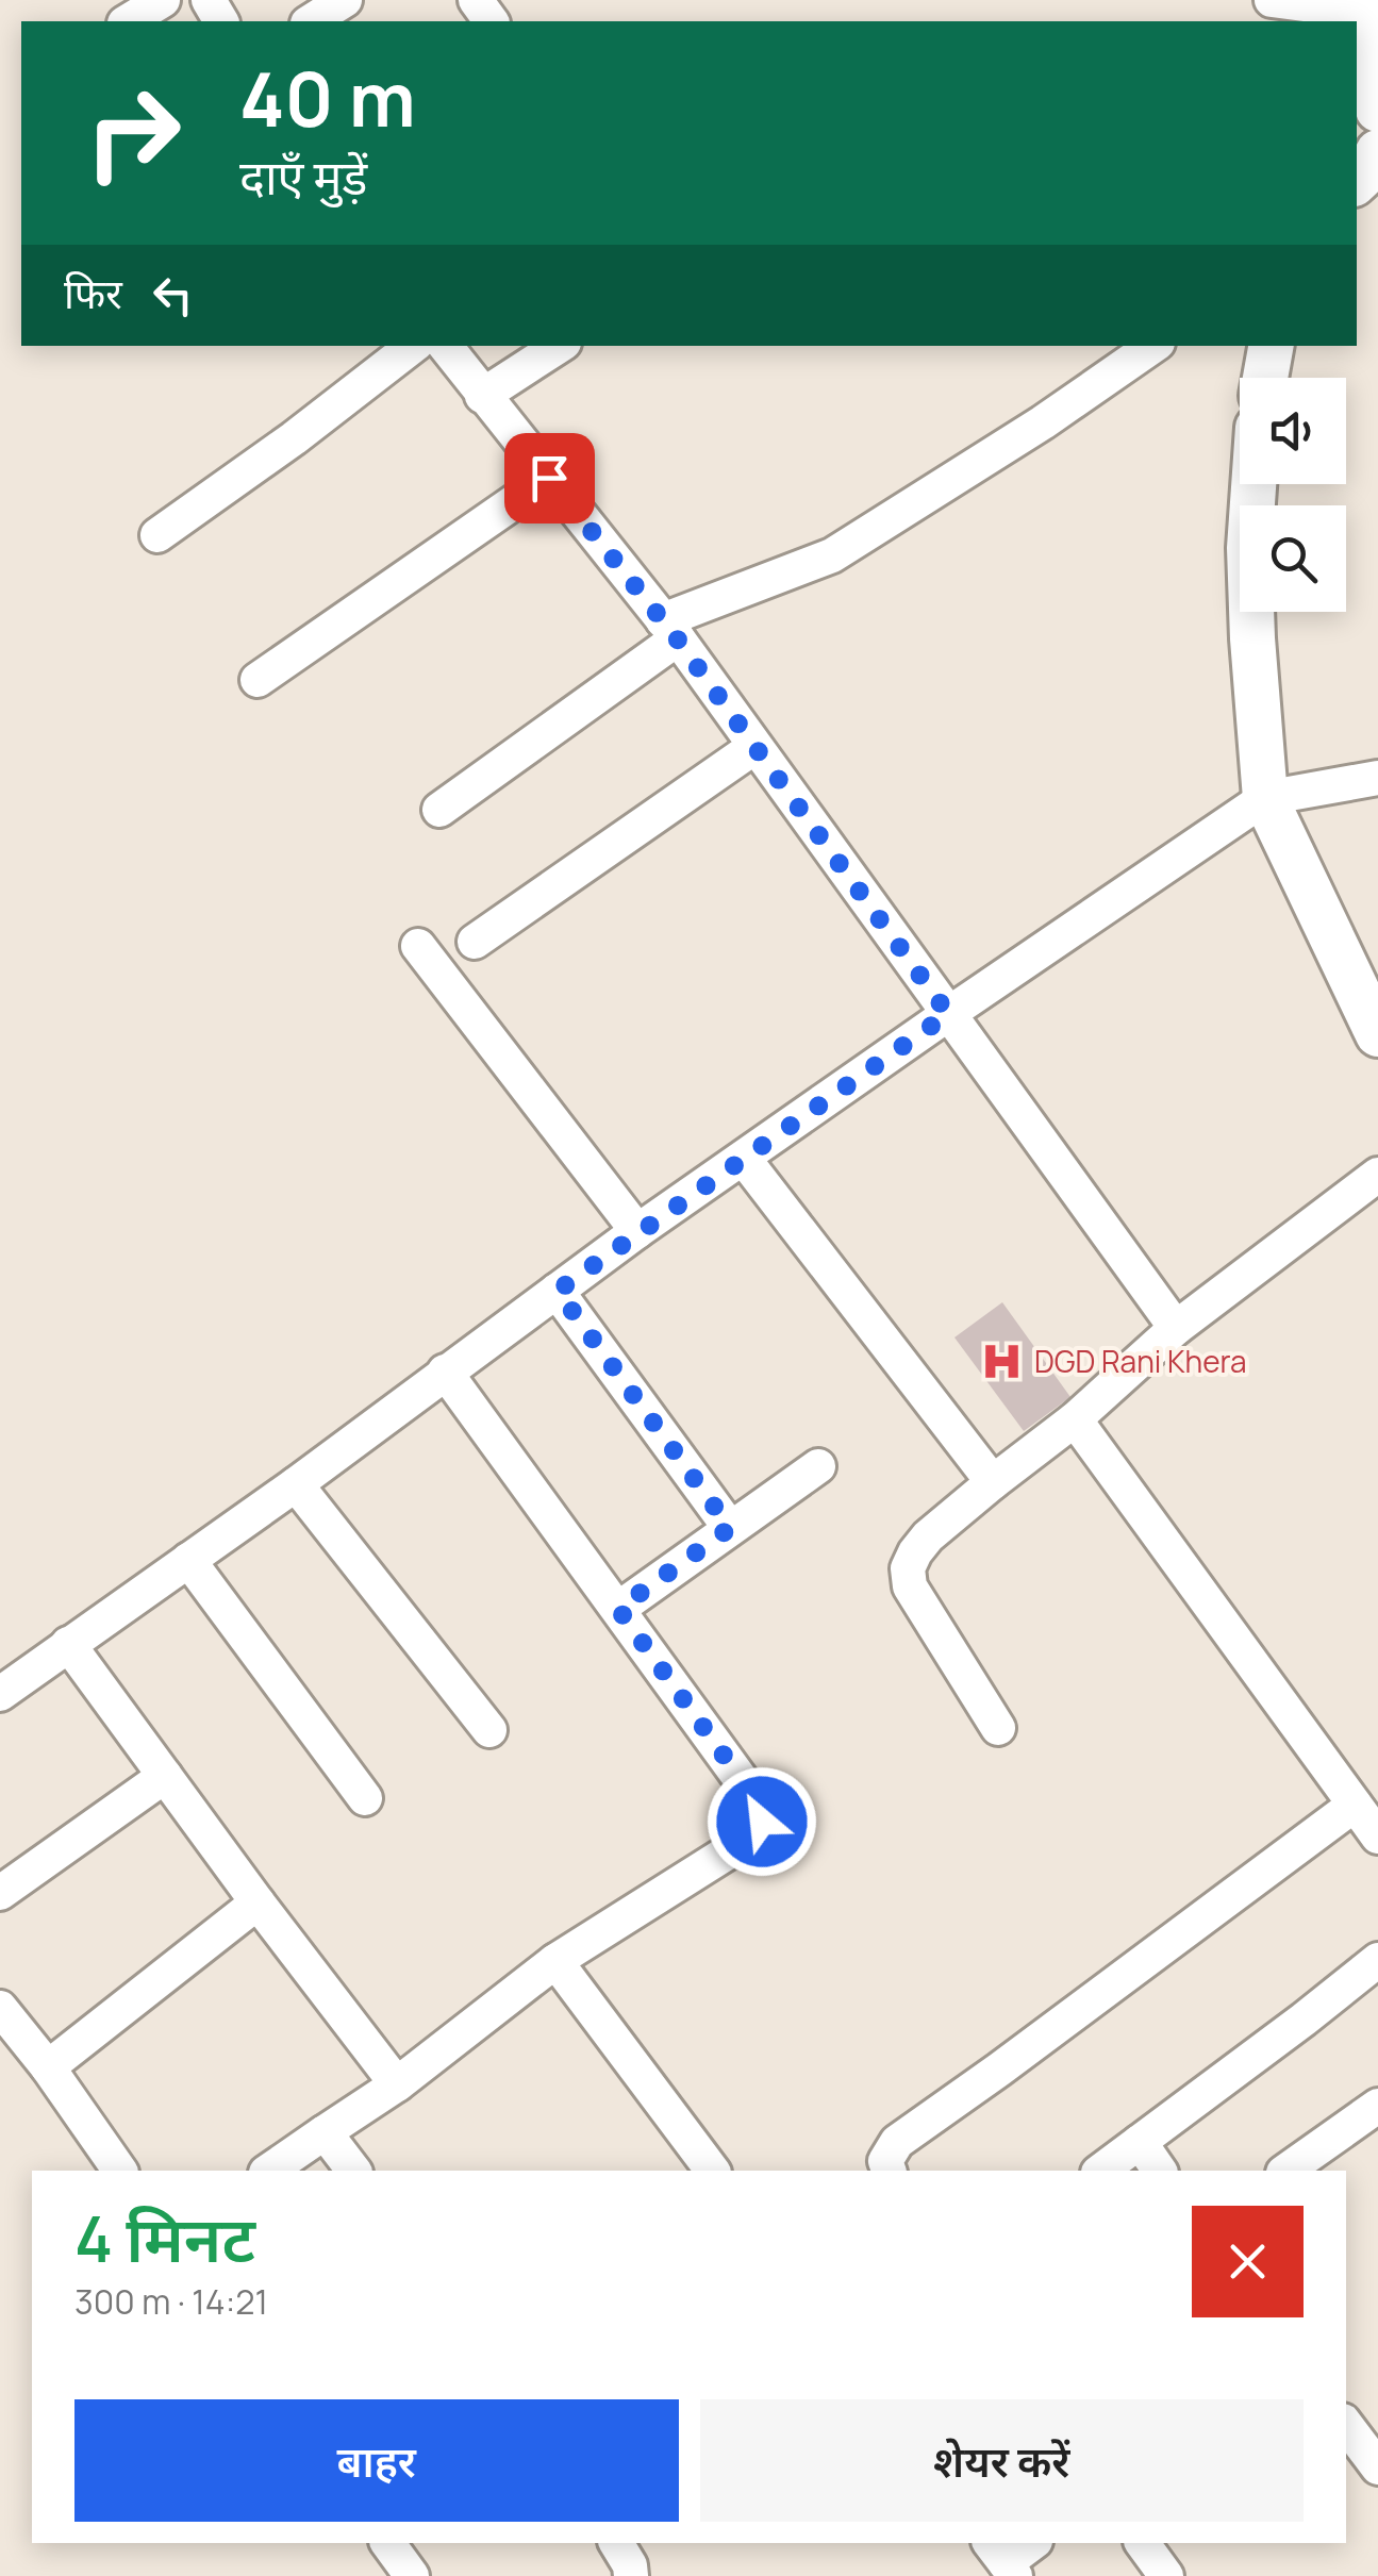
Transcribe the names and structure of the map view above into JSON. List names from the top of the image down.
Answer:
{
  "places": {
    "hospital": ["DGD Rani Khera"]
  },
  "page": {
    "turn": ["40 m", "दाएँ मुड़ें"],
    "then": "फिर",
    "heading": ["4 मिनट", "300 m · 14:21"],
    "buttons": ["बाहर", "शेयर करें"]
  }
}
